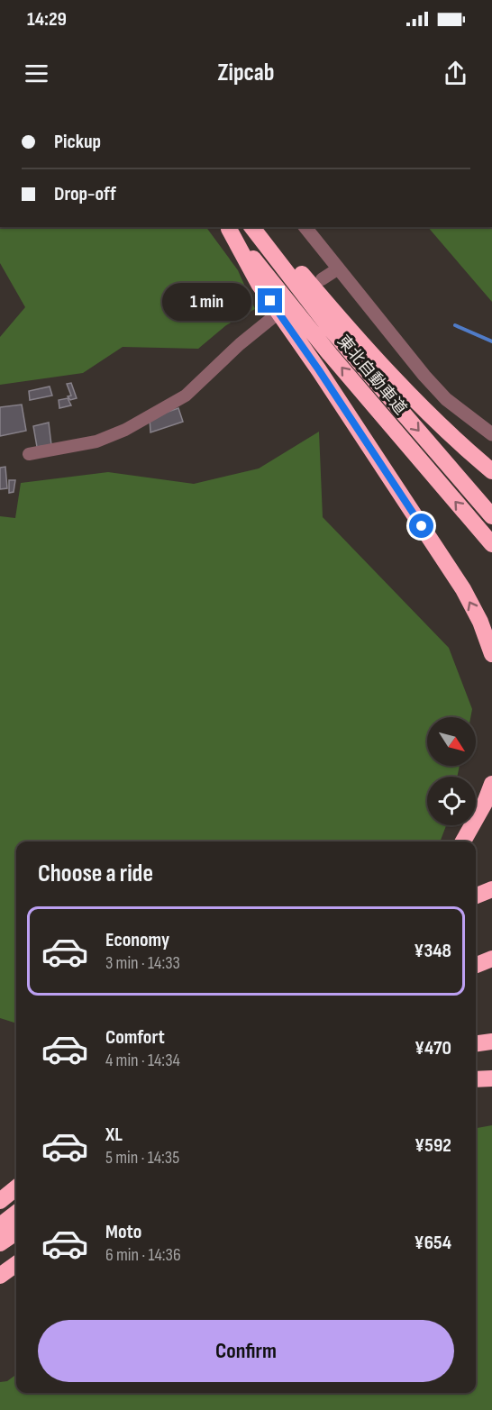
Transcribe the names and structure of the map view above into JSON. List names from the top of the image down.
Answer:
{
  "streets": {
    "highway": ["東北自動車道"]
  },
  "north": "bottom right",
  "page": {
    "status": "14:29",
    "header": "Zipcab",
    "banner": ["Pickup", "Drop-off"],
    "bubble": "1 min",
    "heading": "Choose a ride",
    "list": [
      {
        "name": "Economy",
        "note": "3 min · 14:33",
        "value": "¥348"
      },
      {
        "name": "Comfort",
        "note": "4 min · 14:34",
        "value": "¥470"
      },
      {
        "name": "XL",
        "note": "5 min · 14:35",
        "value": "¥592"
      },
      {
        "name": "Moto",
        "note": "6 min · 14:36",
        "value": "¥654"
      }
    ],
    "buttons": "Confirm"
  }
}
